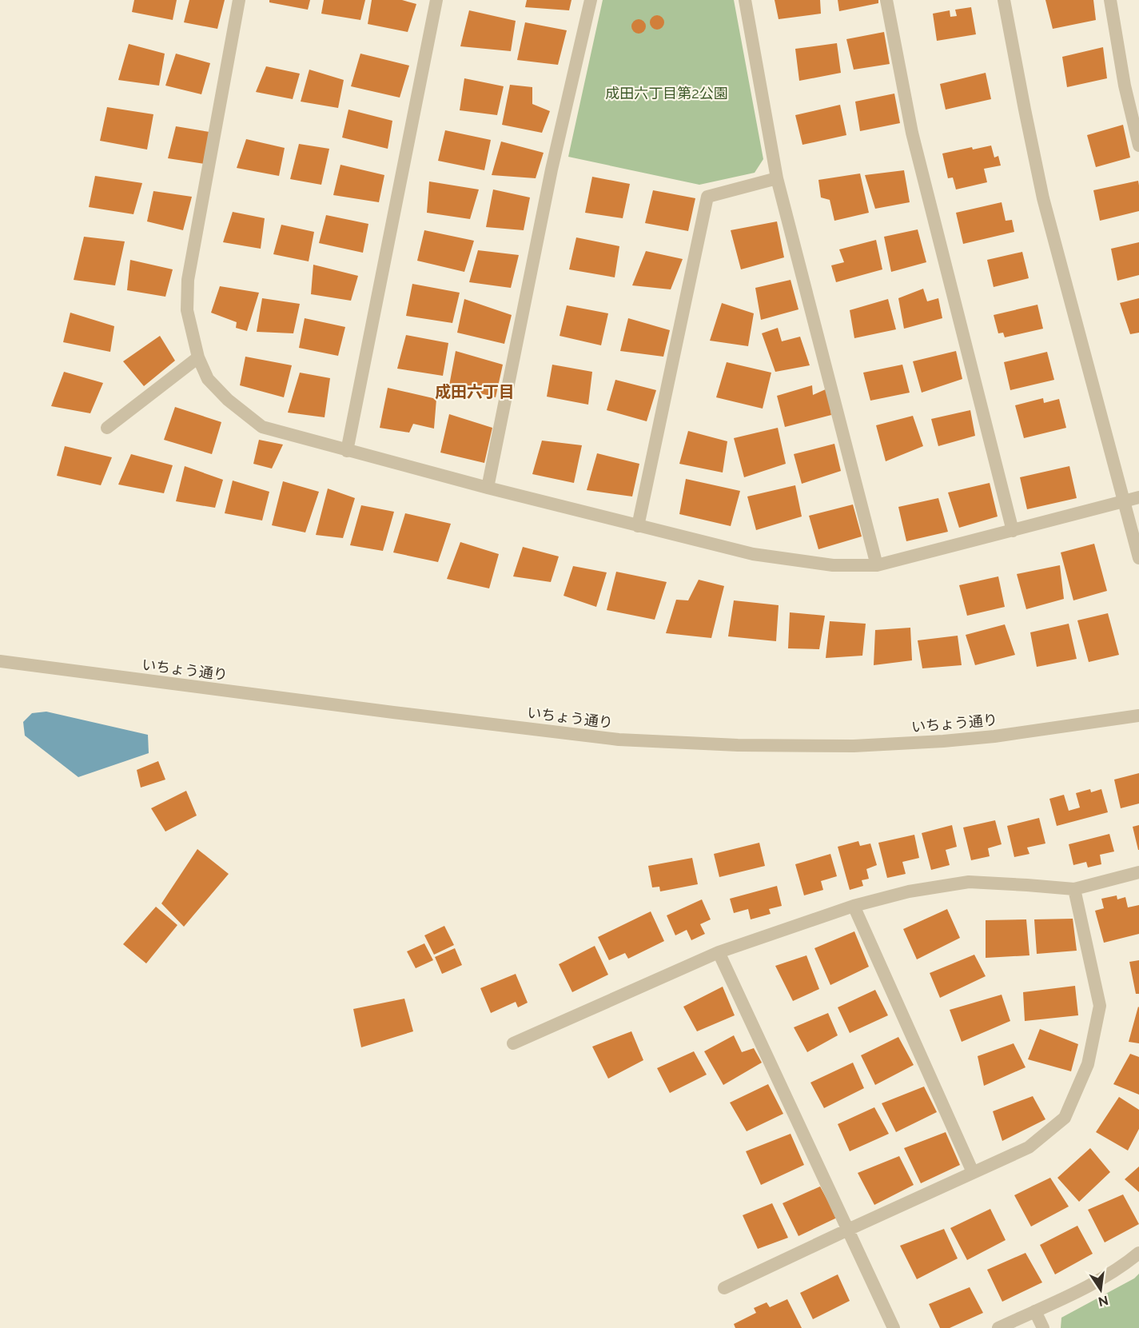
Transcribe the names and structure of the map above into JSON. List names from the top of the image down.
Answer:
{
  "streets": {
    "street": ["いちょう通り"]
  },
  "districts": ["成田六丁目"],
  "parks": ["成田六丁目第2公園"],
  "north": "bottom"
}
